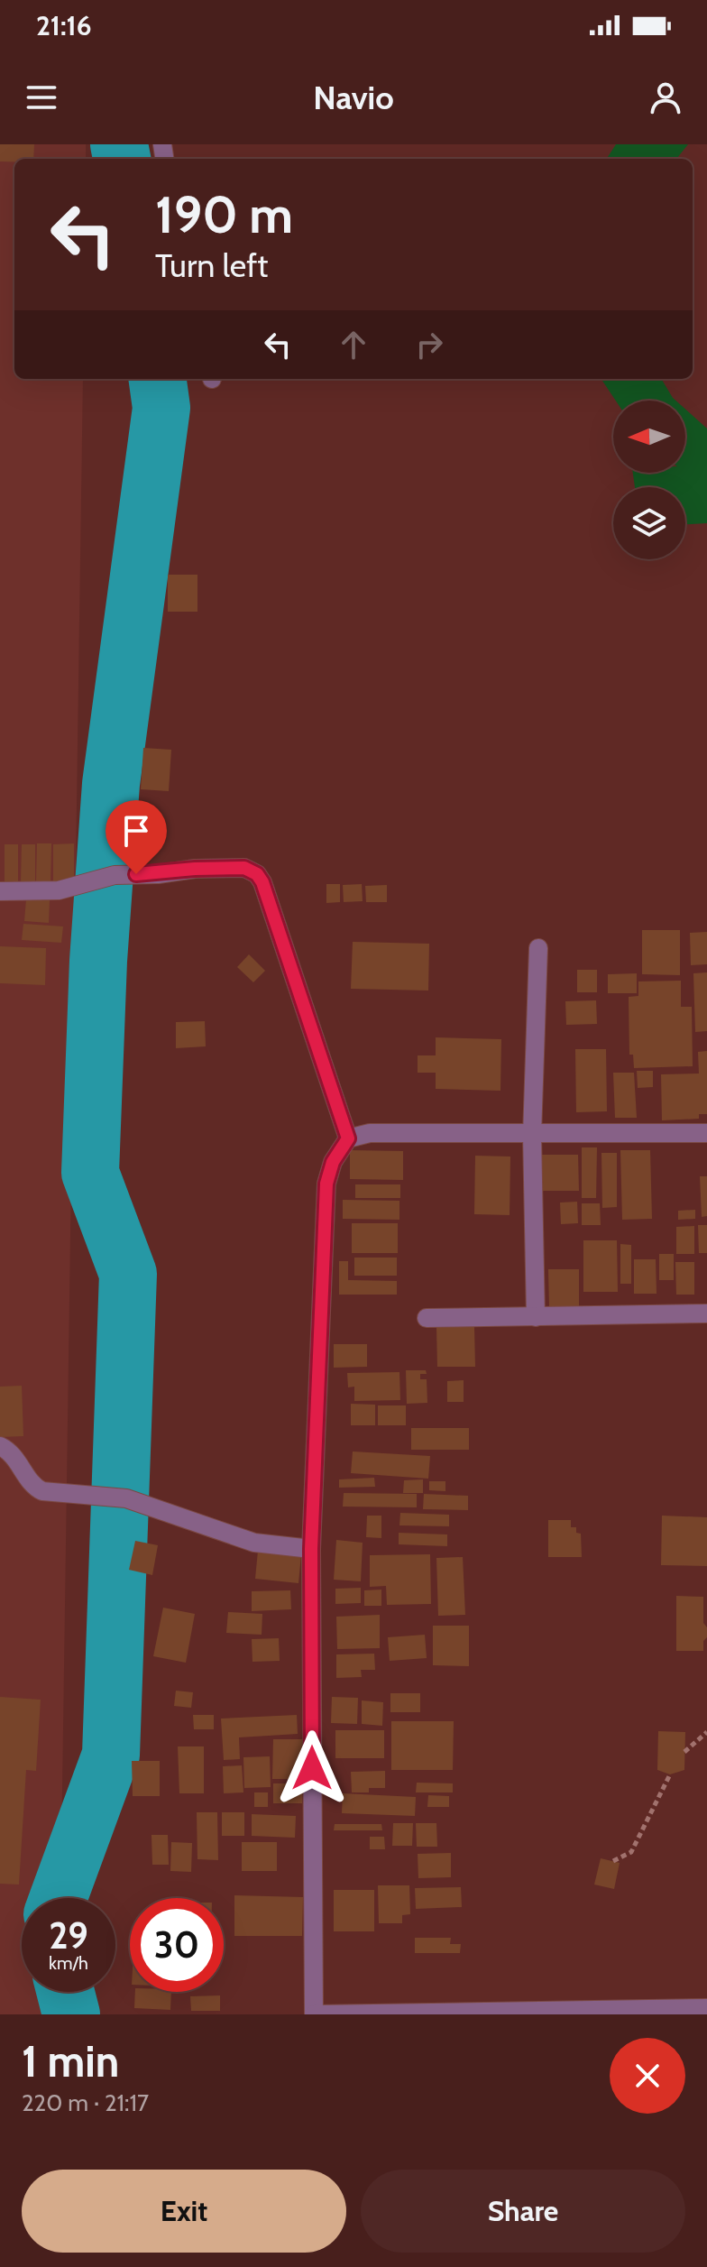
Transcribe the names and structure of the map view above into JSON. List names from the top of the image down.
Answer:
{
  "north": "left",
  "page": {
    "status": "21:16",
    "header": "Navio",
    "turn": ["190 m", "Turn left"],
    "speed": "29 km/h",
    "limit": "30",
    "heading": ["1 min", "220 m · 21:17"],
    "buttons": ["Exit", "Share"]
  }
}
